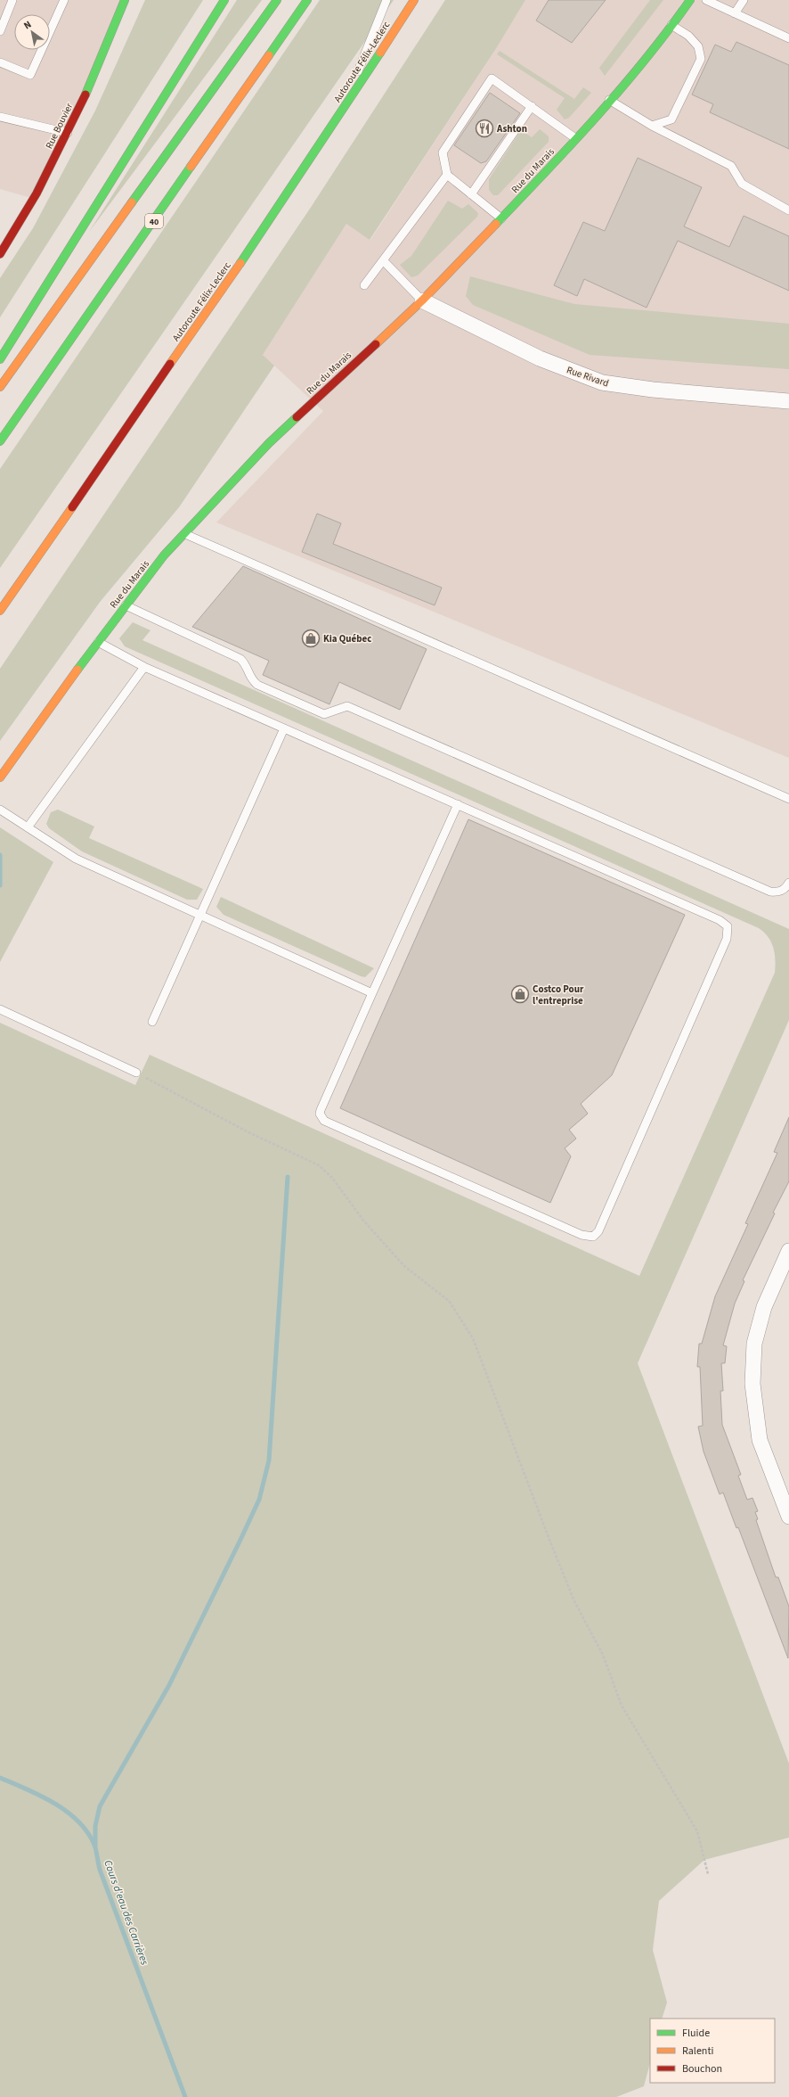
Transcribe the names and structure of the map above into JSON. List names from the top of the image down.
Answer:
{
  "streets": {
    "main road": [
      "Autoroute Félix-Leclerc",
      "Rue Bouvier",
      "Rue du Marais",
      "40"
    ],
    "street": ["Rue Rivard"]
  },
  "crossings": [
    ["Rue du Marais", "Rue Rivard"]
  ],
  "water": ["Cours d'eau des Carrières"],
  "places": {
    "restaurant": ["Ashton"],
    "shop": ["Kia Québec", "Costco Pour l'entreprise"]
  },
  "legend": ["Fluide", "Ralenti", "Bouchon"],
  "north": "top left"
}
